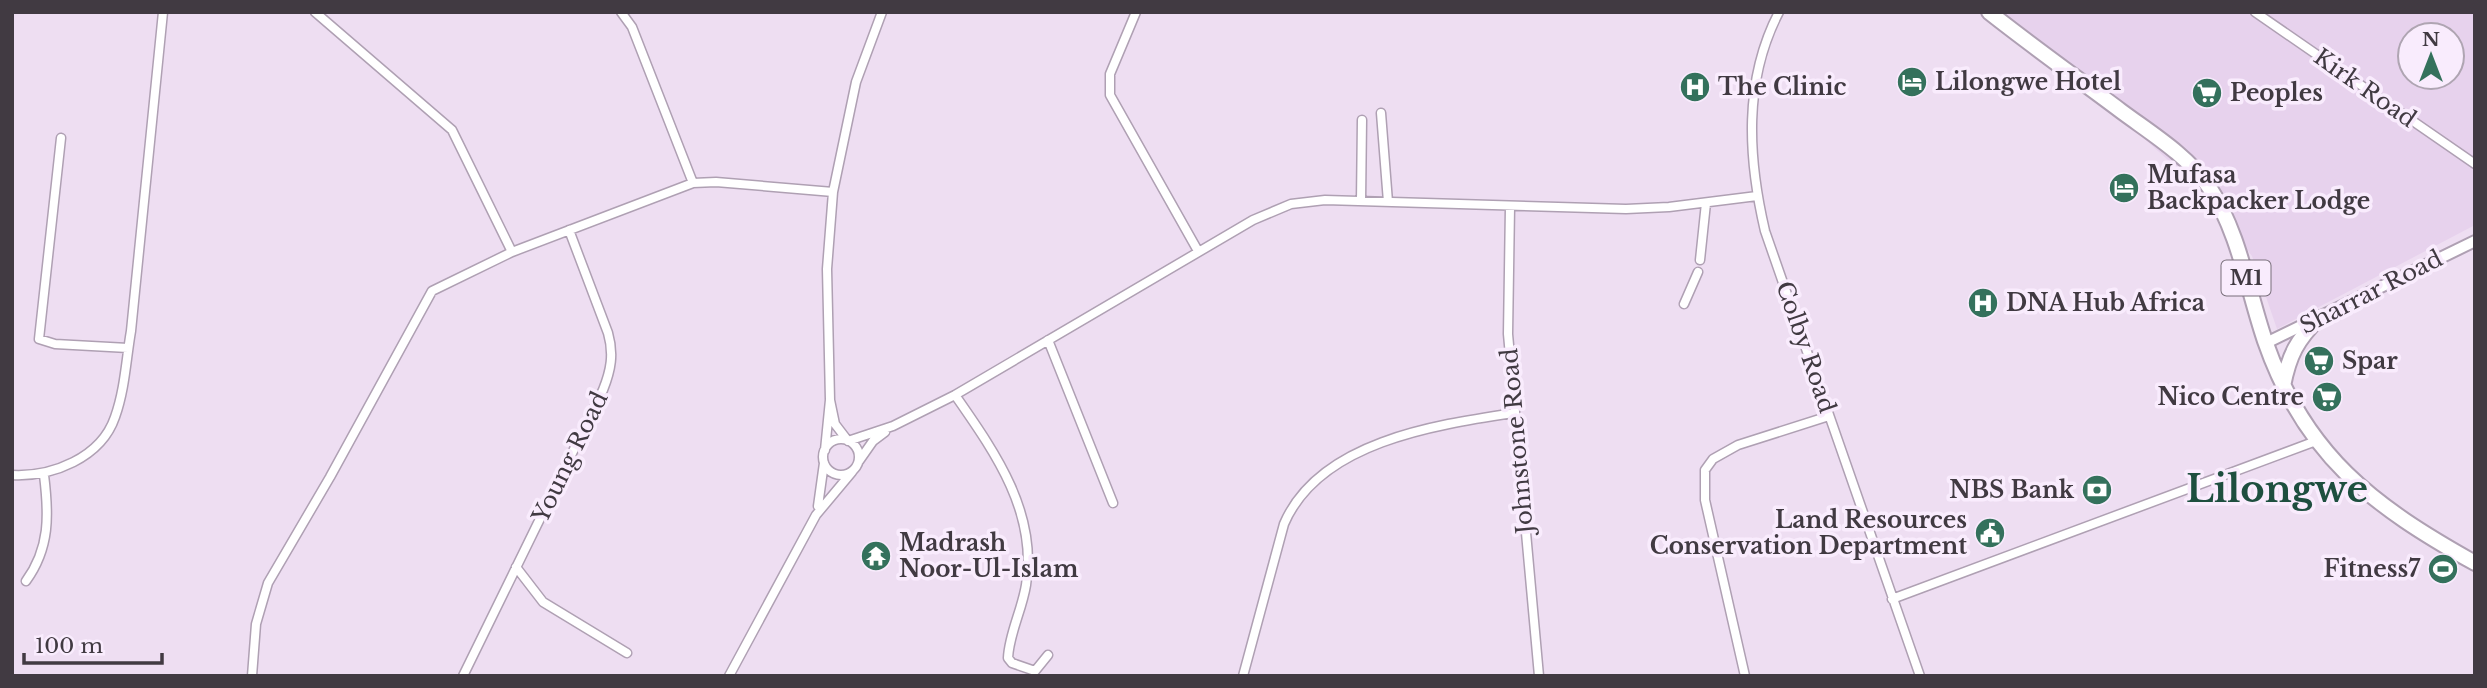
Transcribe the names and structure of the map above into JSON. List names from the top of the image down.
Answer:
{
  "streets": {
    "highway": ["M1"],
    "street": [
      "Kirk Road",
      "Sharrar Road",
      "Colby Road",
      "Johnstone Road",
      "Young Road"
    ]
  },
  "crossings": [
    ["M1", "Sharrar Road"]
  ],
  "districts": ["Lilongwe"],
  "places": {
    "hotel": ["Lilongwe Hotel", "Mufasa Backpacker Lodge"],
    "hospital": ["The Clinic", "DNA Hub Africa"],
    "supermarket": ["Peoples", "Spar", "Nico Centre"],
    "bank": ["NBS Bank"],
    "public building": ["Land Resources Conservation Department"],
    "temple": ["Madrash Noor-Ul-Islam"],
    "sports": ["Fitness7"]
  },
  "scale_bar": "100 m",
  "north": "top"
}
